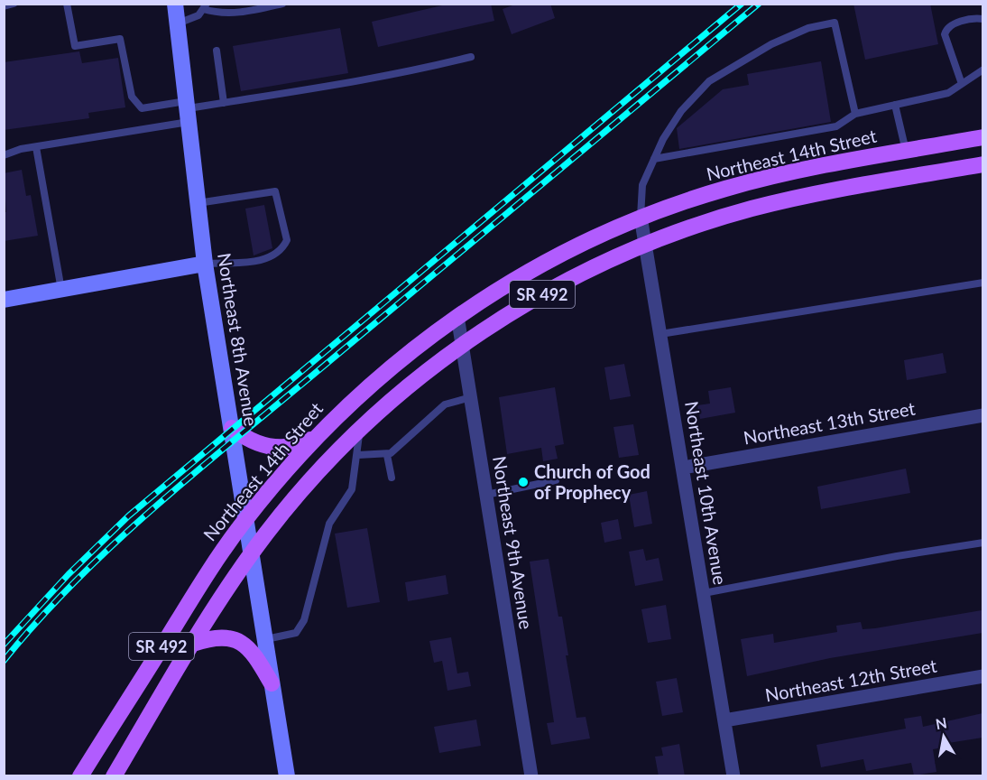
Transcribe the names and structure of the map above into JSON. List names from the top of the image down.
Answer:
{
  "streets": {
    "main road": ["Northeast 14th Street", "SR 492", "Northeast 8th Avenue"],
    "street": [
      "Northeast 13th Street",
      "Northeast 10th Avenue",
      "Northeast 9th Avenue",
      "Northeast 12th Street"
    ]
  },
  "crossings": [
    ["Northeast 14th Street", "Northeast 8th Avenue"],
    ["Northeast 14th Street", "Northeast 10th Avenue"],
    ["Northeast 14th Street", "Northeast 9th Avenue"],
    ["SR 492", "Northeast 8th Avenue"],
    ["SR 492", "Northeast 10th Avenue"],
    ["SR 492", "Northeast 9th Avenue"],
    ["Northeast 13th Street", "Northeast 10th Avenue"],
    ["Northeast 10th Avenue", "Northeast 12th Street"]
  ],
  "places": ["Church of God of Prophecy"],
  "north": "top"
}
